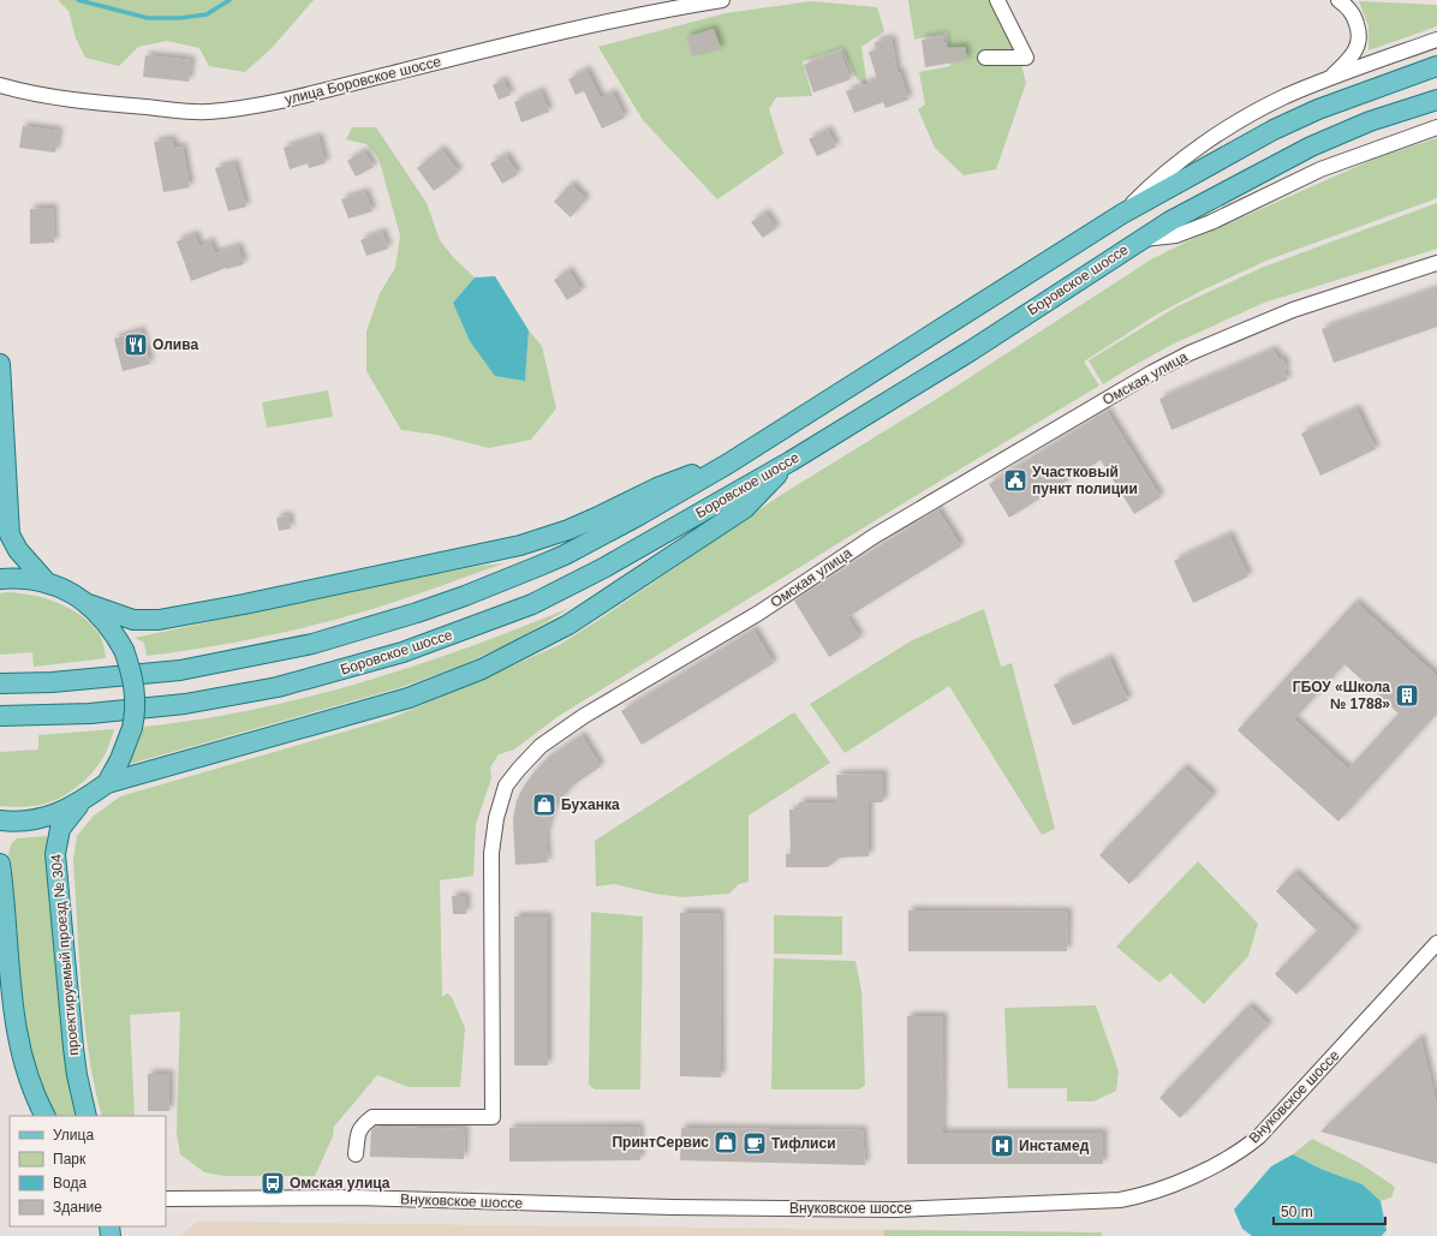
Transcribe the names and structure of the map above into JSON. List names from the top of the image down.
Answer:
{
  "streets": {
    "main road": ["Боровское шоссе", "проектируемый проезд № 304"],
    "street": ["улица Боровское шоссе", "Омская улица", "Внуковское шоссе"]
  },
  "places": {
    "restaurant": ["Олива"],
    "public building": ["Участковый пункт полиции"],
    "building": ["ГБОУ «Школа № 1788»"],
    "shop": ["Буханка", "ПринтСервис"],
    "cafe": ["Тифлиси"],
    "hospital": ["Инстамед"],
    "bus stop": ["Омская улица"]
  },
  "legend": [
    "Улица",
    "Парк",
    "Вода",
    "Здание"
  ],
  "scale_bar": "50 m"
}
